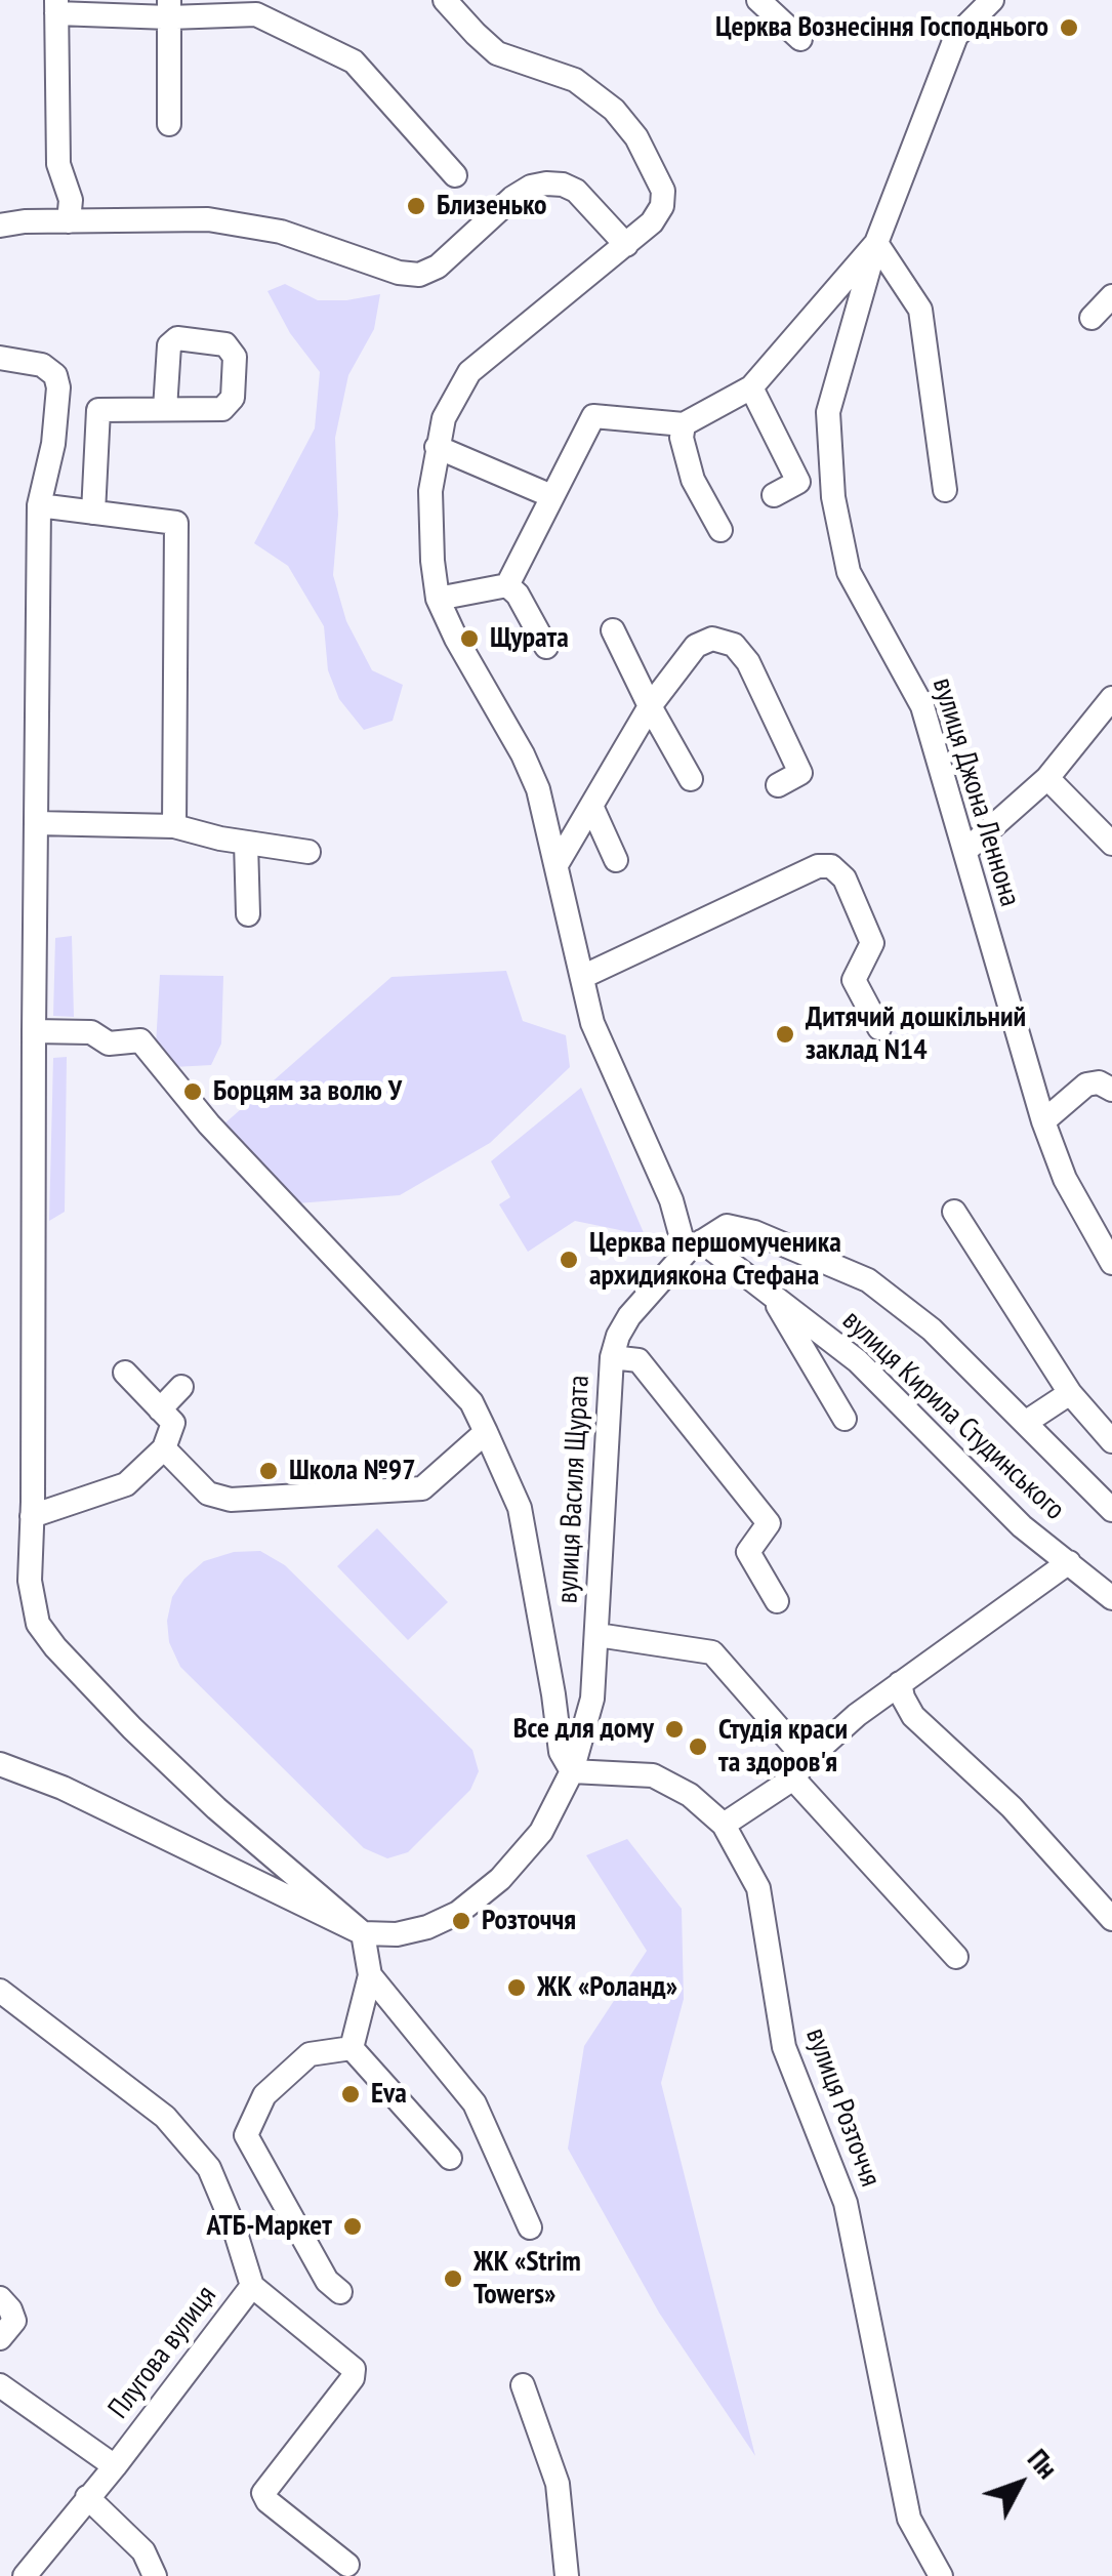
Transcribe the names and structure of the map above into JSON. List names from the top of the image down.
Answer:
{
  "streets": {
    "street": [
      "вулиця Джона Леннона",
      "вулиця Кирила Студинського",
      "вулиця Василя Щурата",
      "вулиця Розточчя",
      "Плугова вулиця"
    ]
  },
  "crossings": [
    ["вулиця Кирила Студинського", "вулиця Василя Щурата"],
    ["вулиця Василя Щурата", "вулиця Розточчя"]
  ],
  "places": [
    "Церква Вознесіння Господнього",
    "Близенько",
    "Щурата",
    "Дитячий дошкільний заклад N14",
    "Борцям за волю У",
    "Церква першомученика архидиякона Стефана",
    "Школа №97",
    "Все для дому",
    "Студія краси та здоров'я",
    "Розточчя",
    "ЖК «Роланд»",
    "Eva",
    "АТБ-Маркет",
    "ЖК «Strim Towers»"
  ],
  "north": "top right"
}
